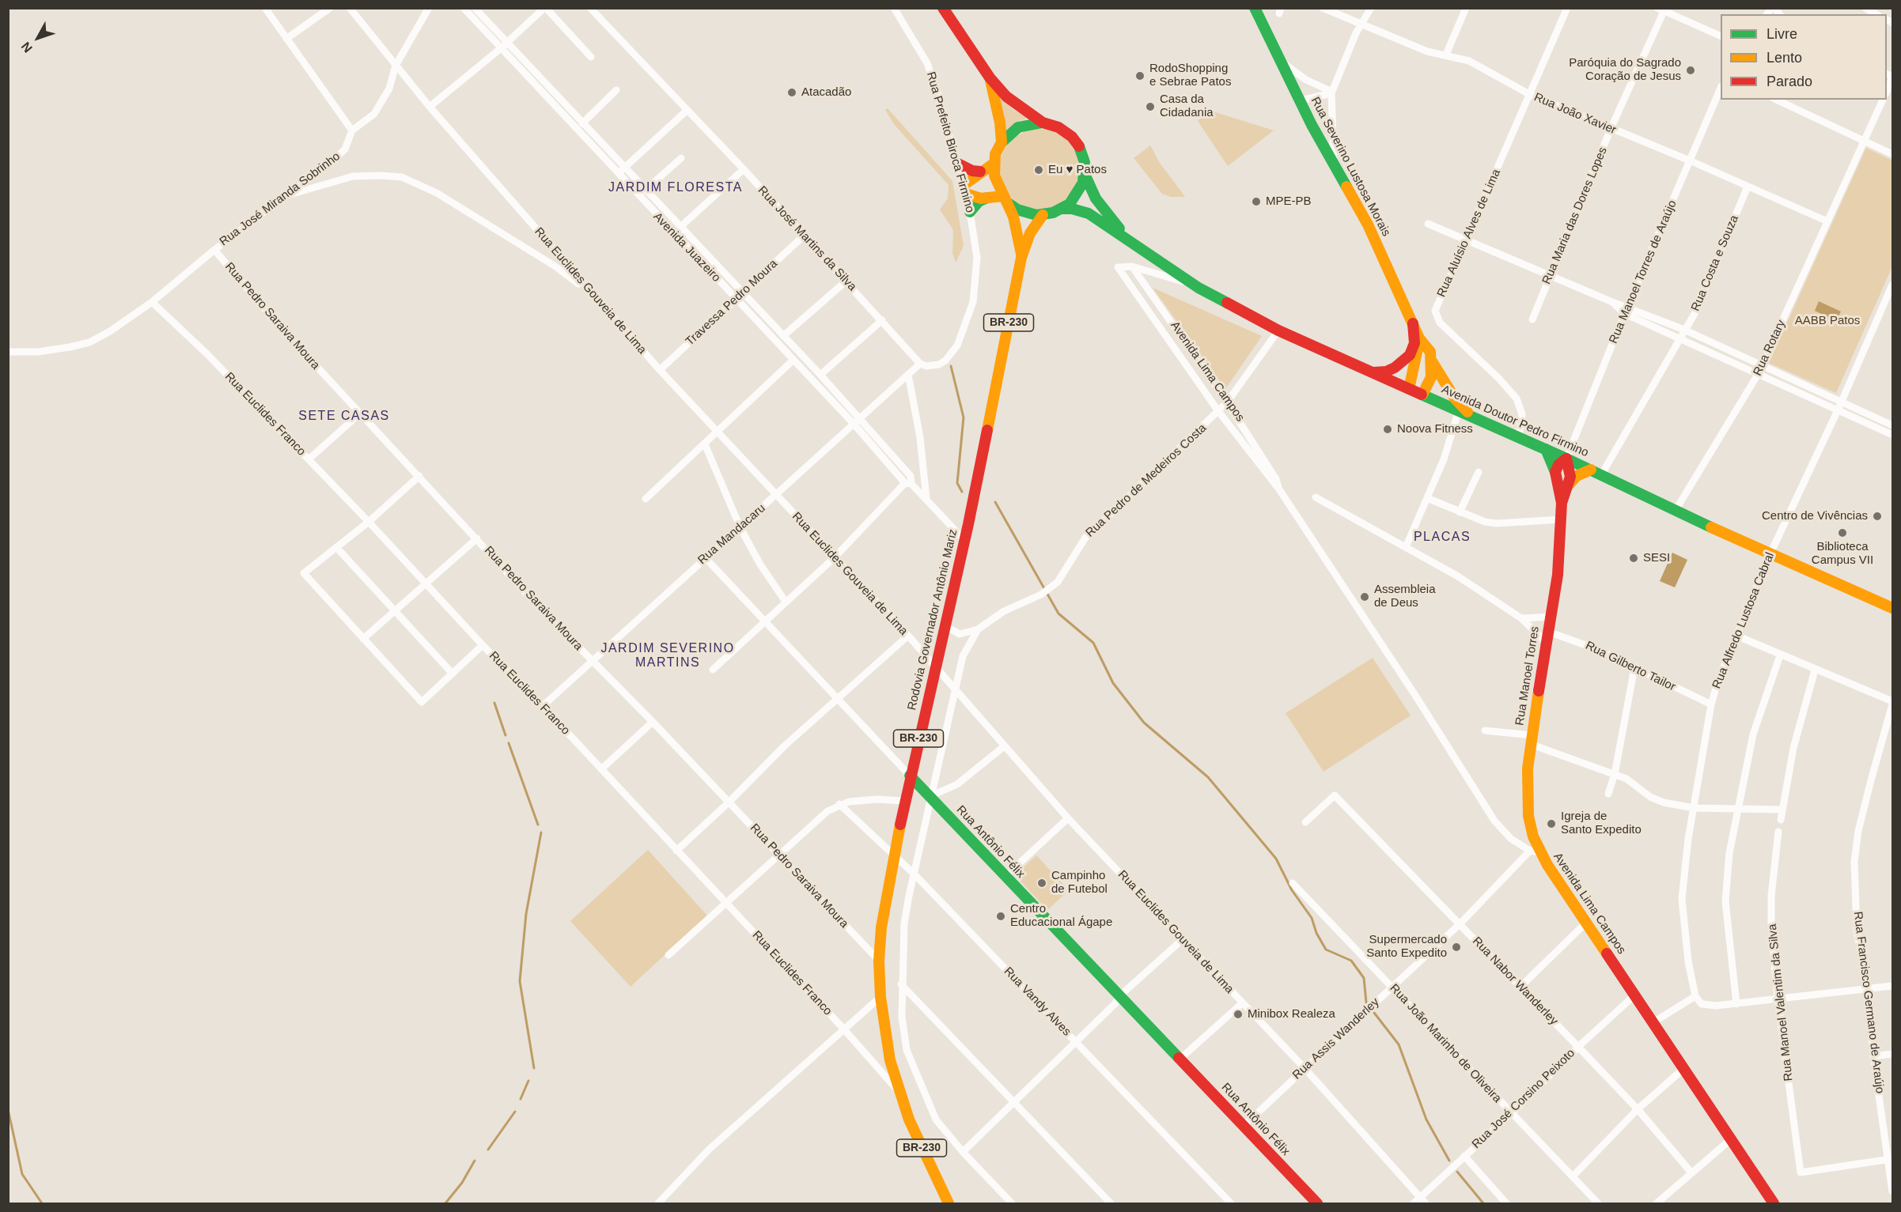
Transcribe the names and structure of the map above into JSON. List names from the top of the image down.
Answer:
{
  "streets": {
    "main road": [
      "Rua Severino Lustosa Morais",
      "BR-230",
      "Avenida Lima Campos",
      "Avenida Doutor Pedro Firmino",
      "Rodovia Governador Antônio Mariz",
      "Rua Manoel Torres",
      "Rua Antônio Félix"
    ],
    "street": [
      "Rua João Xavier",
      "Rua Prefeito Biroca Firmino",
      "Rua José Miranda Sobrinho",
      "Rua Maria das Dores Lopes",
      "Rua Aluísio Alves de Lima",
      "Rua José Martins da Silva",
      "Avenida Juazeiro",
      "Rua Costa e Souza",
      "Rua Manoel Torres de Araújo",
      "Rua Euclides Gouveia de Lima",
      "Travessa Pedro Moura",
      "Rua Pedro Saraiva Moura",
      "Rua Rotary",
      "Rua Euclides Franco",
      "Rua Pedro de Medeiros Costa",
      "Rua Mandacaru",
      "Rua Alfredo Lustosa Cabral",
      "Rua Gilberto Tailor",
      "Rua Nabor Wanderley",
      "Rua Vandy Alves",
      "Rua Manoel Valentim da Silva",
      "Rua Francisco Germano de Araújo",
      "Rua Assis Wanderley",
      "Rua João Marinho de Oliveira",
      "Rua José Corsino Peixoto"
    ]
  },
  "crossings": [
    ["Rua João Xavier", "Rua Maria das Dores Lopes"],
    ["Rua João Xavier", "Rua Aluísio Alves de Lima"],
    ["Rua João Xavier", "Rua Costa e Souza"],
    ["Rua João Xavier", "Rua Manoel Torres de Araújo"],
    ["Rua João Xavier", "Rua Rotary"],
    ["Rua Prefeito Biroca Firmino", "Rua Mandacaru"],
    ["Rua Severino Lustosa Morais", "Avenida Doutor Pedro Firmino"],
    ["Rua José Miranda Sobrinho", "Rua Euclides Gouveia de Lima"],
    ["Rua José Miranda Sobrinho", "Rua Pedro Saraiva Moura"],
    ["Rua José Miranda Sobrinho", "Rua Euclides Franco"],
    ["Rua Aluísio Alves de Lima", "Avenida Doutor Pedro Firmino"],
    ["Rua José Martins da Silva", "Travessa Pedro Moura"],
    ["Rua José Martins da Silva", "Rua Mandacaru"],
    ["Avenida Juazeiro", "Travessa Pedro Moura"],
    ["Avenida Juazeiro", "Rua Mandacaru"],
    ["Avenida Juazeiro", "Rodovia Governador Antônio Mariz"],
    ["Rua Costa e Souza", "Avenida Doutor Pedro Firmino"],
    ["Rua Manoel Torres de Araújo", "Avenida Doutor Pedro Firmino"],
    ["Rua Manoel Torres de Araújo", "Rua Manoel Torres"],
    ["Rua Euclides Gouveia de Lima", "Travessa Pedro Moura"],
    ["Rua Euclides Gouveia de Lima", "Rua Pedro de Medeiros Costa"],
    ["Rua Euclides Gouveia de Lima", "Rua Mandacaru"],
    ["Rua Euclides Gouveia de Lima", "Rodovia Governador Antônio Mariz"],
    ["Rua Euclides Gouveia de Lima", "Rua Assis Wanderley"],
    ["Rua Euclides Gouveia de Lima", "Rua José Corsino Peixoto"],
    ["Rua Pedro Saraiva Moura", "Rua Mandacaru"],
    ["Rua Pedro Saraiva Moura", "Rodovia Governador Antônio Mariz"],
    ["Rua Rotary", "Avenida Doutor Pedro Firmino"],
    ["Avenida Lima Campos", "Rua Pedro de Medeiros Costa"],
    ["Avenida Lima Campos", "Rua Manoel Torres"],
    ["Avenida Lima Campos", "Rua Assis Wanderley"],
    ["Avenida Lima Campos", "Rua José Corsino Peixoto"],
    ["Rua Euclides Franco", "Rua Mandacaru"],
    ["Rua Euclides Franco", "Rodovia Governador Antônio Mariz"],
    ["Avenida Doutor Pedro Firmino", "Rua Pedro de Medeiros Costa"],
    ["Avenida Doutor Pedro Firmino", "Rodovia Governador Antônio Mariz"],
    ["Avenida Doutor Pedro Firmino", "Rua Alfredo Lustosa Cabral"],
    ["Avenida Doutor Pedro Firmino", "Rua Manoel Torres"],
    ["Rua Pedro de Medeiros Costa", "Rodovia Governador Antônio Mariz"],
    ["Rua Mandacaru", "Rua Antônio Félix"],
    ["Rodovia Governador Antônio Mariz", "Rua Antônio Félix"],
    ["Rodovia Governador Antônio Mariz", "Rua Vandy Alves"],
    ["Rua Alfredo Lustosa Cabral", "Rua Gilberto Tailor"],
    ["Rua Gilberto Tailor", "Rua Manoel Torres"],
    ["Rua Manoel Torres", "Rua Assis Wanderley"],
    ["Rua Antônio Félix", "Rua Assis Wanderley"],
    ["Rua Nabor Wanderley", "Rua Assis Wanderley"],
    ["Rua Nabor Wanderley", "Rua José Corsino Peixoto"],
    ["Rua Manoel Valentim da Silva", "Rua Francisco Germano de Araújo"],
    ["Rua Assis Wanderley", "Rua João Marinho de Oliveira"],
    ["Rua João Marinho de Oliveira", "Rua José Corsino Peixoto"]
  ],
  "districts": [
    "JARDIM FLORESTA",
    "SETE CASAS",
    "PLACAS",
    "JARDIM SEVERINO MARTINS"
  ],
  "parks": ["AABB Patos"],
  "places": [
    "Paróquia do Sagrado Coração de Jesus",
    "RodoShopping e Sebrae Patos",
    "Atacadão",
    "Casa da Cidadania",
    "Eu ♥ Patos",
    "MPE-PB",
    "Noova Fitness",
    "Centro de Vivências",
    "Biblioteca Campus VII",
    "SESI",
    "Assembleia de Deus",
    "Igreja de Santo Expedito",
    "Campinho de Futebol",
    "Centro Educacional Ágape",
    "Supermercado Santo Expedito",
    "Minibox Realeza"
  ],
  "legend": ["Livre", "Lento", "Parado"],
  "north": "bottom left"
}
